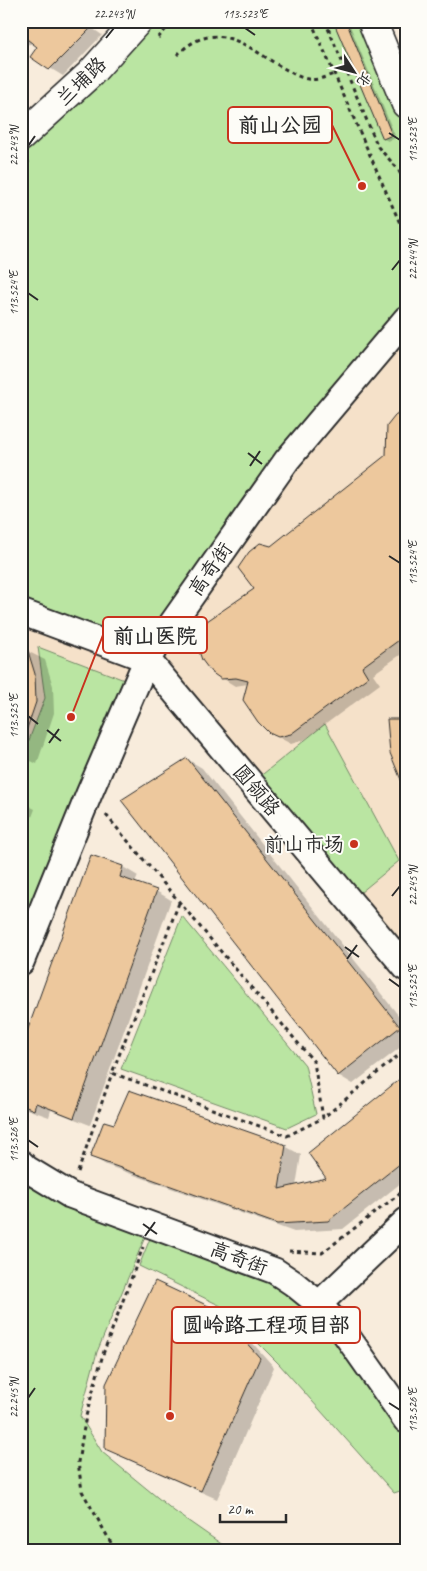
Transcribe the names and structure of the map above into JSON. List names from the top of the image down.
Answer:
{
  "streets": {
    "main road": ["兰埔路"],
    "lane": ["高奇街", "圆领路"]
  },
  "crossings": [
    ["高奇街", "圆领路"]
  ],
  "places": [
    "前山公园",
    "前山医院",
    "前山市场",
    "圆岭路工程项目部"
  ],
  "scale_bar": "20 m",
  "north": "bottom right",
  "coordinates": [
    "22.243°N",
    "113.523°E",
    "22.244°N",
    "113.524°E",
    "113.525°E",
    "22.245°N",
    "113.526°E"
  ]
}
